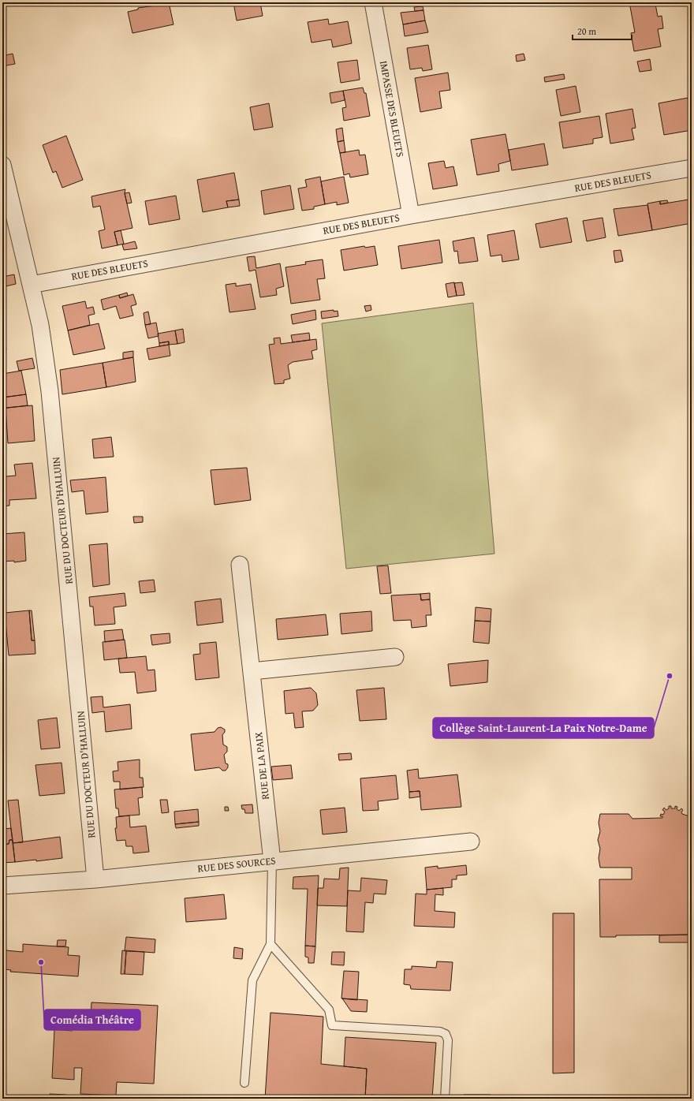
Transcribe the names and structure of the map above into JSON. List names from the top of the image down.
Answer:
{
  "streets": {
    "street": [
      "IMPASSE DES BLEUETS",
      "RUE DES BLEUETS",
      "RUE DU DOCTEUR D'HALLUIN",
      "RUE DE LA PAIX",
      "RUE DES SOURCES"
    ]
  },
  "crossings": [
    ["IMPASSE DES BLEUETS", "RUE DES BLEUETS"],
    ["RUE DES BLEUETS", "RUE DU DOCTEUR D'HALLUIN"],
    ["RUE DU DOCTEUR D'HALLUIN", "RUE DES SOURCES"],
    ["RUE DE LA PAIX", "RUE DES SOURCES"]
  ],
  "places": ["Collège Saint-Laurent-La Paix Notre-Dame", "Comédia Théâtre"],
  "scale_bar": "20 m"
}
